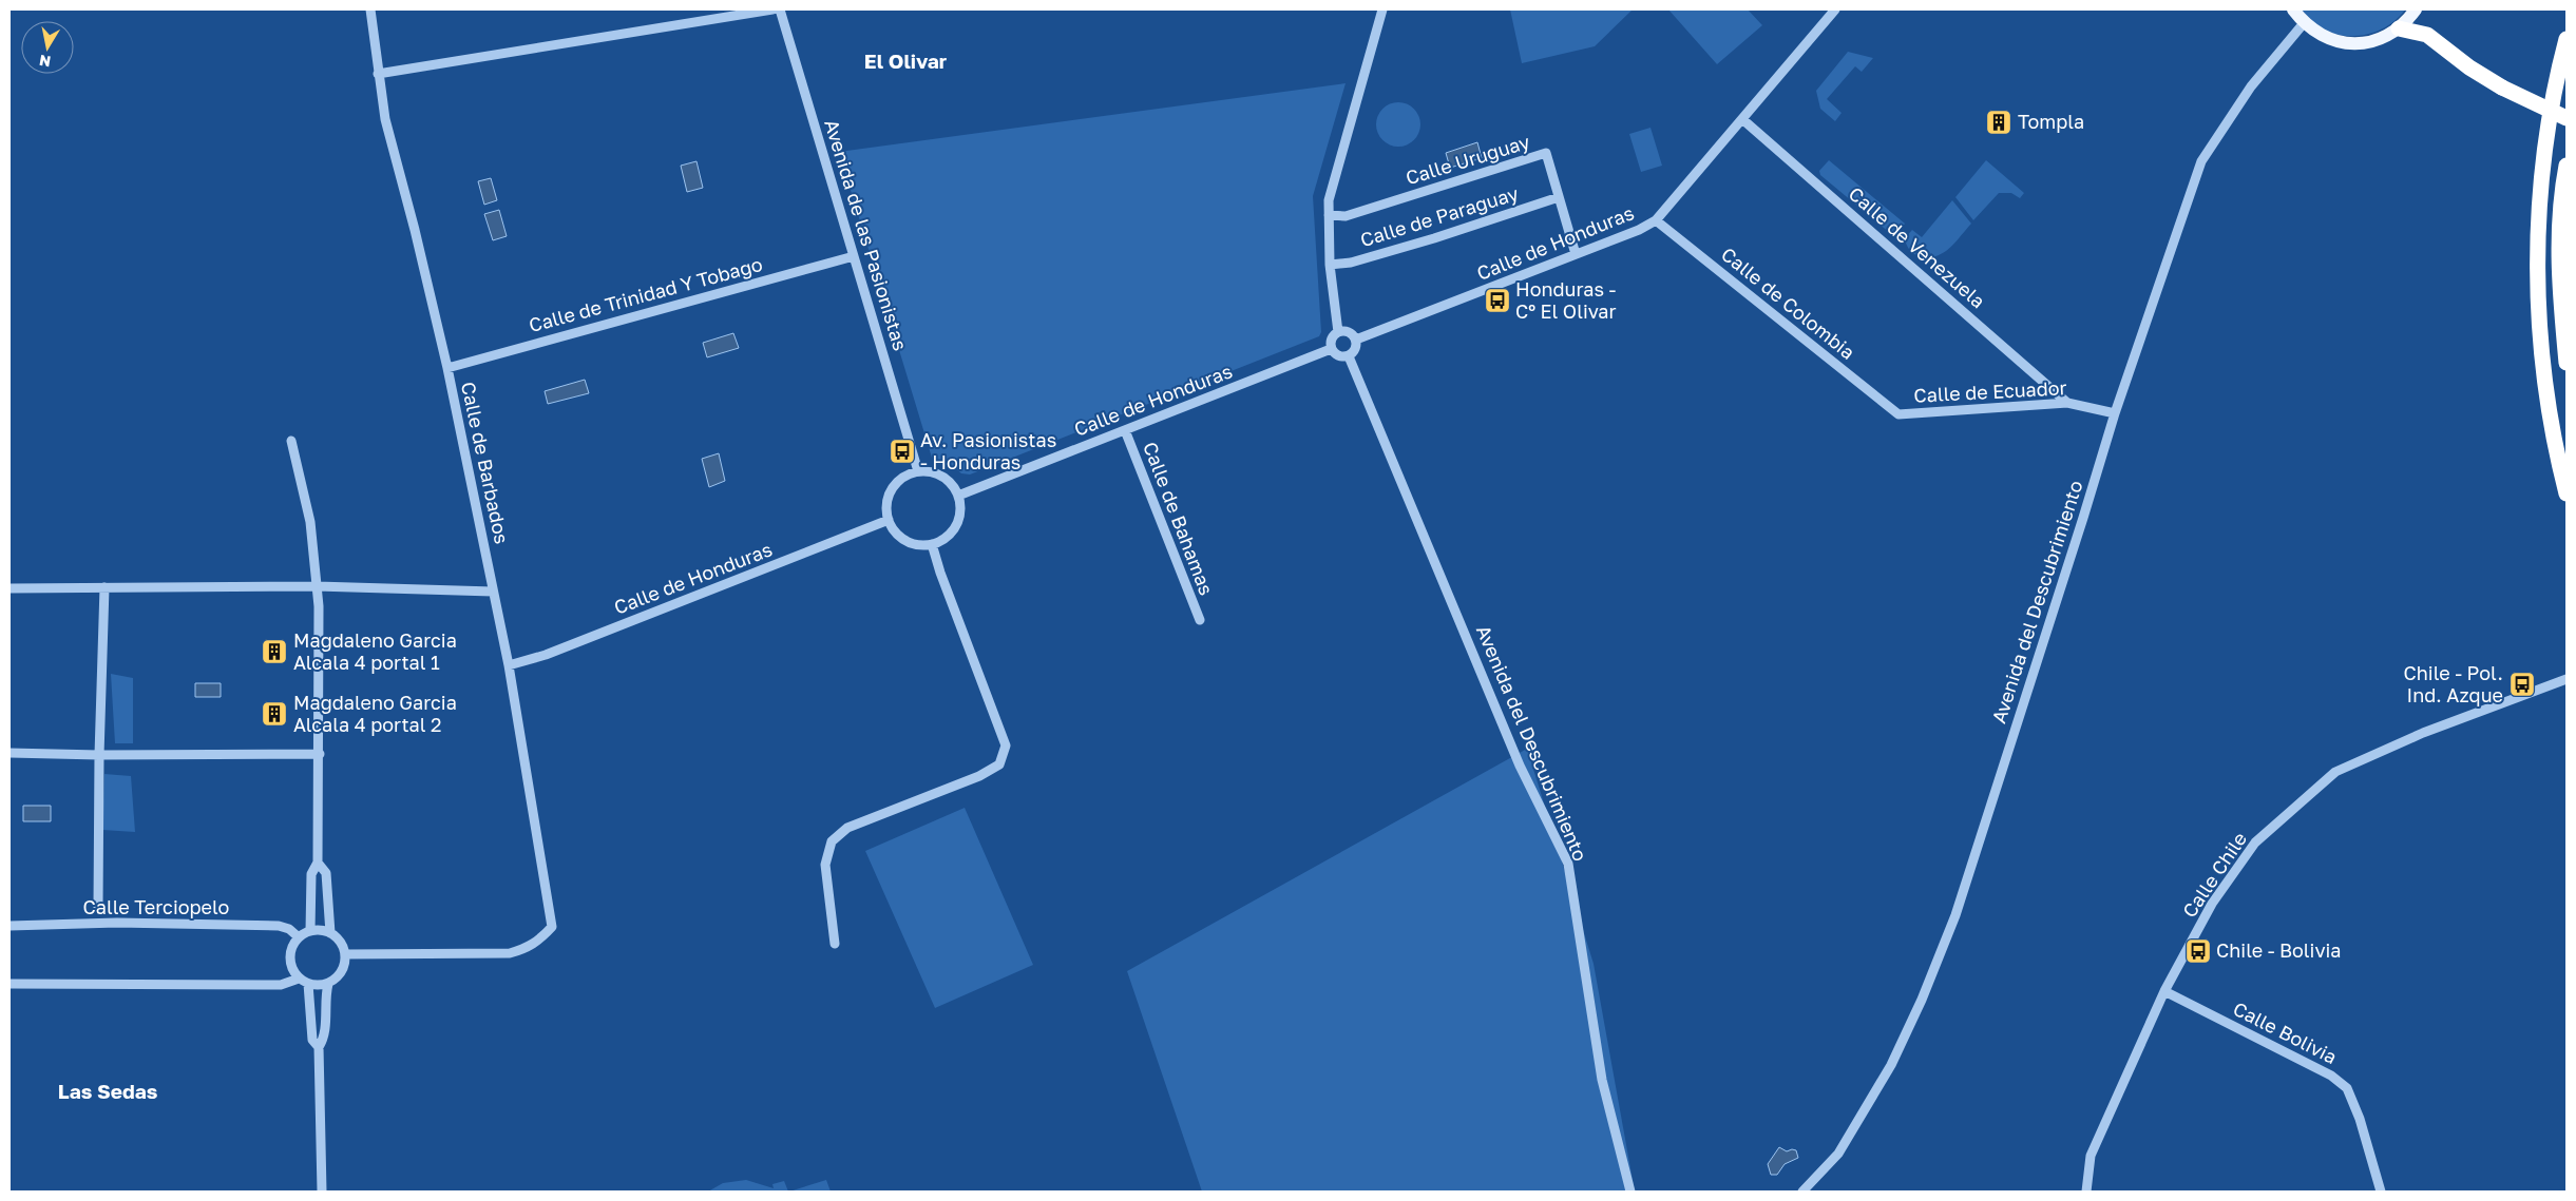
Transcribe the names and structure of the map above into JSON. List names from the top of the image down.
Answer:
{
  "streets": {
    "street": [
      "Calle Uruguay",
      "Calle de Paraguay",
      "Avenida de las Pasionistas",
      "Calle de Honduras",
      "Calle de Venezuela",
      "Calle de Trinidad Y Tobago",
      "Calle de Colombia",
      "Calle de Ecuador",
      "Calle de Barbados",
      "Calle de Bahamas",
      "Avenida del Descubrimiento",
      "Calle Chile",
      "Calle Terciopelo",
      "Calle Bolivia"
    ]
  },
  "crossings": [
    ["Calle Uruguay", "Calle de Paraguay"],
    ["Calle Uruguay", "Calle de Honduras"],
    ["Avenida de las Pasionistas", "Calle de Honduras"],
    ["Avenida de las Pasionistas", "Calle de Trinidad Y Tobago"],
    ["Calle de Honduras", "Calle de Venezuela"],
    ["Calle de Honduras", "Calle de Colombia"],
    ["Calle de Honduras", "Calle de Barbados"],
    ["Calle de Honduras", "Calle de Bahamas"],
    ["Calle de Honduras", "Avenida del Descubrimiento"],
    ["Calle de Venezuela", "Calle de Ecuador"],
    ["Calle de Trinidad Y Tobago", "Calle de Barbados"],
    ["Calle de Colombia", "Calle de Ecuador"],
    ["Calle de Ecuador", "Avenida del Descubrimiento"],
    ["Calle de Barbados", "Calle Terciopelo"],
    ["Calle Chile", "Calle Bolivia"]
  ],
  "districts": ["El Olivar", "Las Sedas"],
  "places": {
    "building": ["Tompla", "Magdaleno Garcia Alcala 4 portal 1", "Magdaleno Garcia Alcala 4 portal 2"],
    "bus stop": [
      "Honduras - Cº El Olivar",
      "Av. Pasionistas - Honduras",
      "Chile - Pol. Ind. Azque",
      "Chile - Bolivia"
    ]
  },
  "north": "bottom"
}
